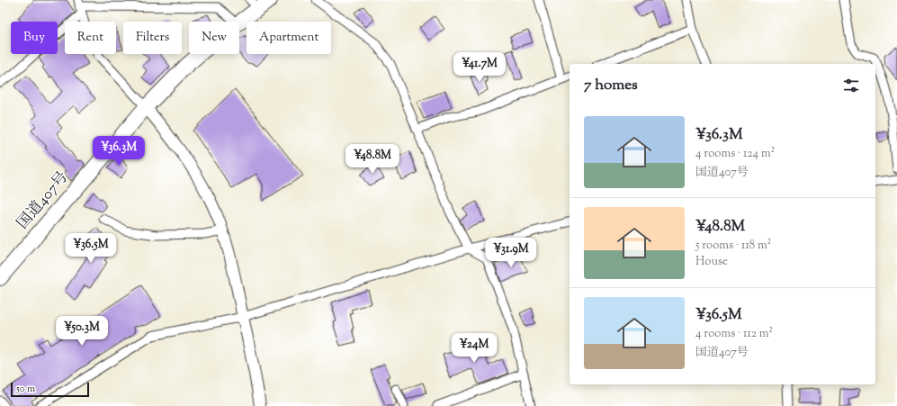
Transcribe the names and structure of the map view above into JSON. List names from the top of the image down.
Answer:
{
  "streets": {
    "highway": ["国道407号"]
  },
  "scale_bar": "50 m",
  "page": {
    "chip": [
      "Buy",
      "Rent",
      "Filters",
      "New",
      "Apartment"
    ],
    "price": [
      "¥41.7M",
      "¥36.3M",
      "¥48.8M",
      "¥36.5M",
      "¥31.9M",
      "¥50.3M",
      "¥24M"
    ],
    "heading": "7 homes",
    "list": [
      {
        "name": "¥36.3M",
        "note": "4 rooms · 124 m² · 国道407号"
      },
      {
        "name": "¥48.8M",
        "note": "5 rooms · 118 m² · House"
      },
      {
        "name": "¥36.5M",
        "note": "4 rooms · 112 m² · 国道407号"
      }
    ],
    "scale": "50 m"
  }
}
